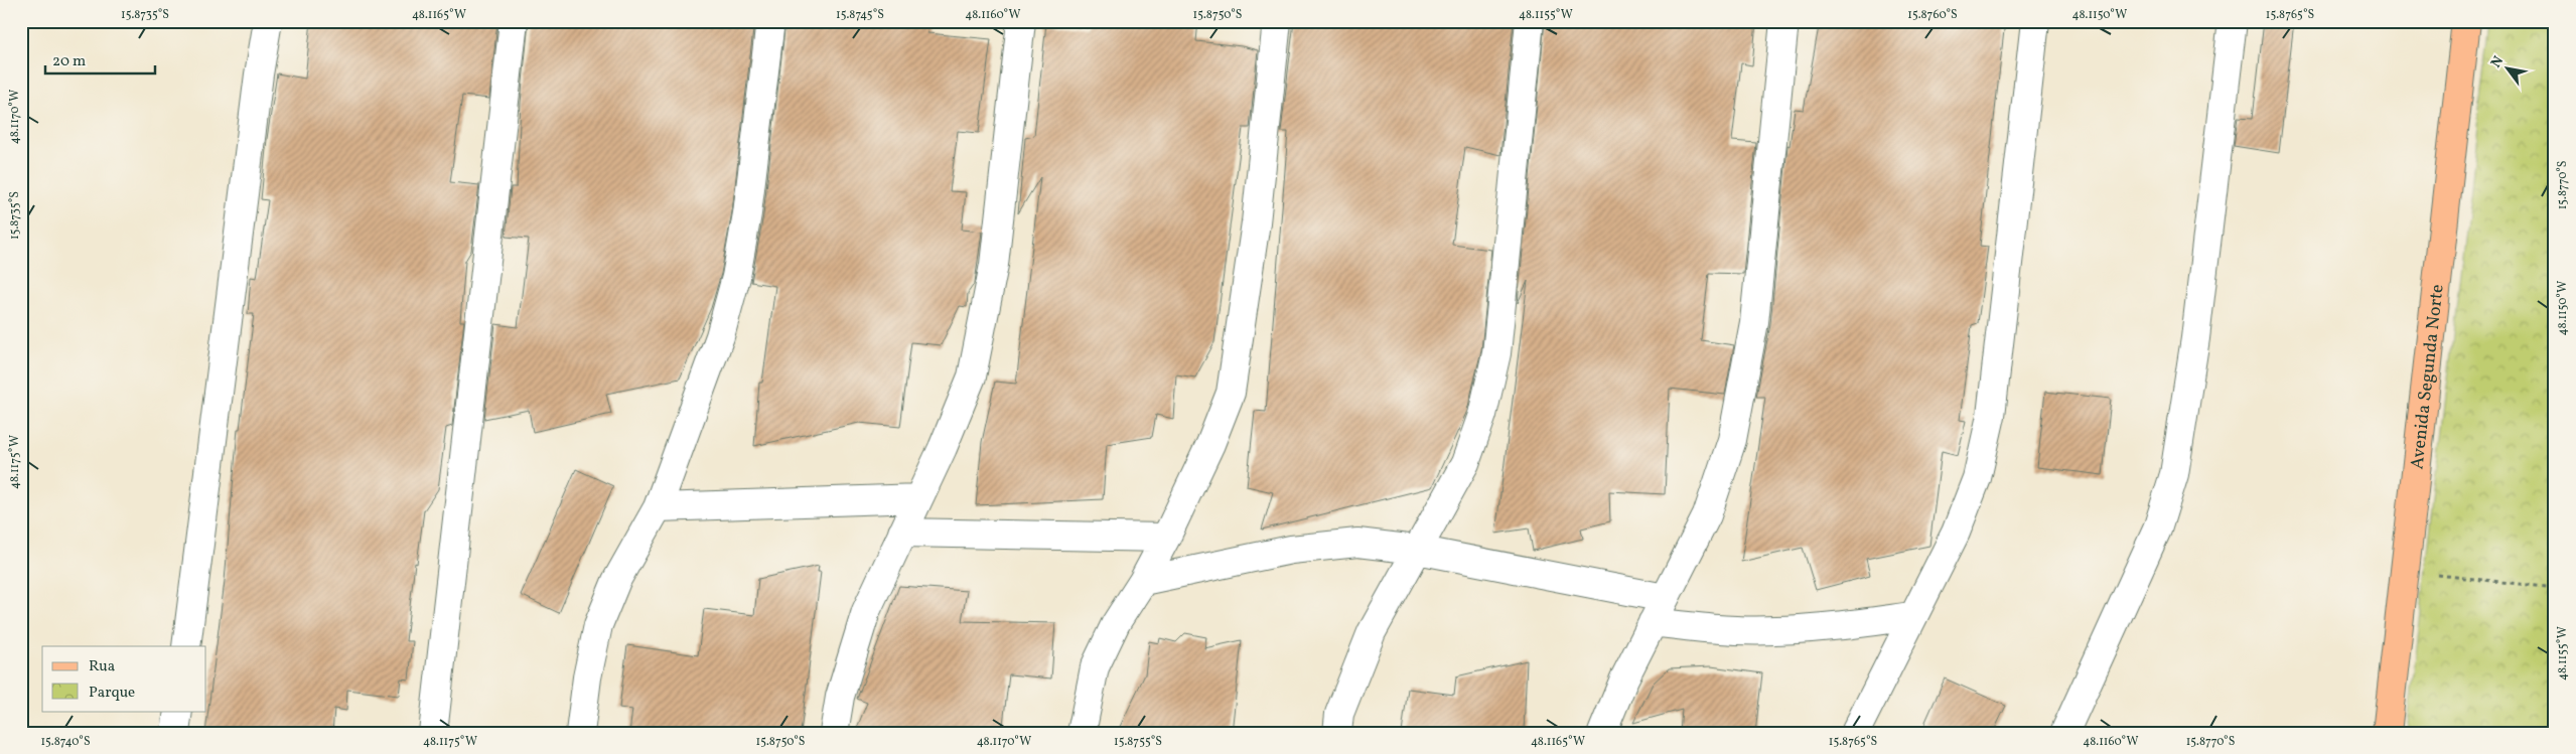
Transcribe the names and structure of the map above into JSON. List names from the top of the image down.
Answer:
{
  "streets": {
    "main road": ["Avenida Segunda Norte"]
  },
  "legend": ["Rua", "Parque"],
  "scale_bar": "20 m",
  "north": "top left",
  "coordinates": [
    "15.8735°S",
    "48.1165°W",
    "15.8745°S",
    "48.1160°W",
    "15.8750°S",
    "48.1155°W",
    "15.8760°S",
    "48.1150°W",
    "15.8765°S",
    "48.1170°W",
    "15.8770°S",
    "48.1175°W",
    "15.8740°S",
    "15.8755°S"
  ]
}
